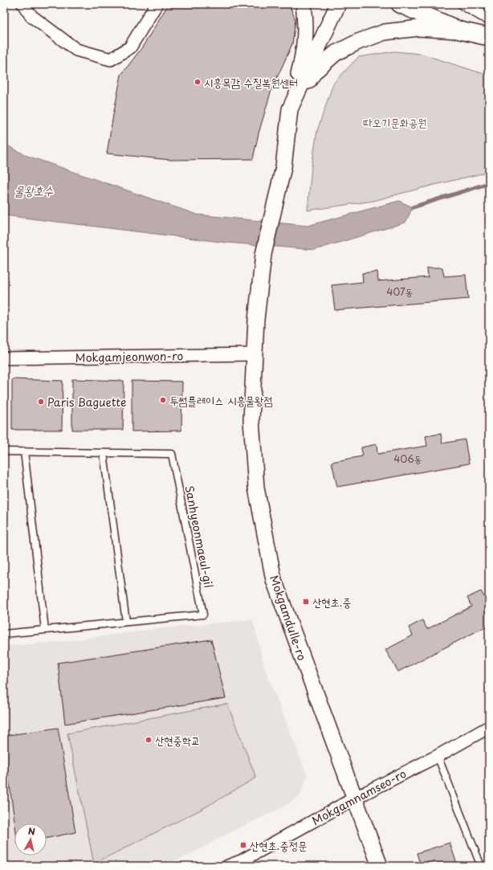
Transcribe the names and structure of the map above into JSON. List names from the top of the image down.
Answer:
{
  "streets": {
    "street": ["Mokgamjeonwon-ro", "Mokgamdulle-ro", "Mokgamnamseo-ro"],
    "lane": ["Sanhyeonmaeul-gil"]
  },
  "crossings": [
    ["Mokgamjeonwon-ro", "Mokgamdulle-ro"],
    ["Mokgamdulle-ro", "Mokgamnamseo-ro"]
  ],
  "water": ["물왕호수"],
  "parks": ["따오기문화공원"],
  "places": {
    "other": [
      "시흥목감 수질복원센터",
      "투썸플레이스 시흥물왕점",
      "Paris Baguette",
      "산현중학교"
    ],
    "transit": ["산현초.중", "산현초.중정문"]
  },
  "house_numbers": ["407동", "406동"],
  "north": "top"
}
